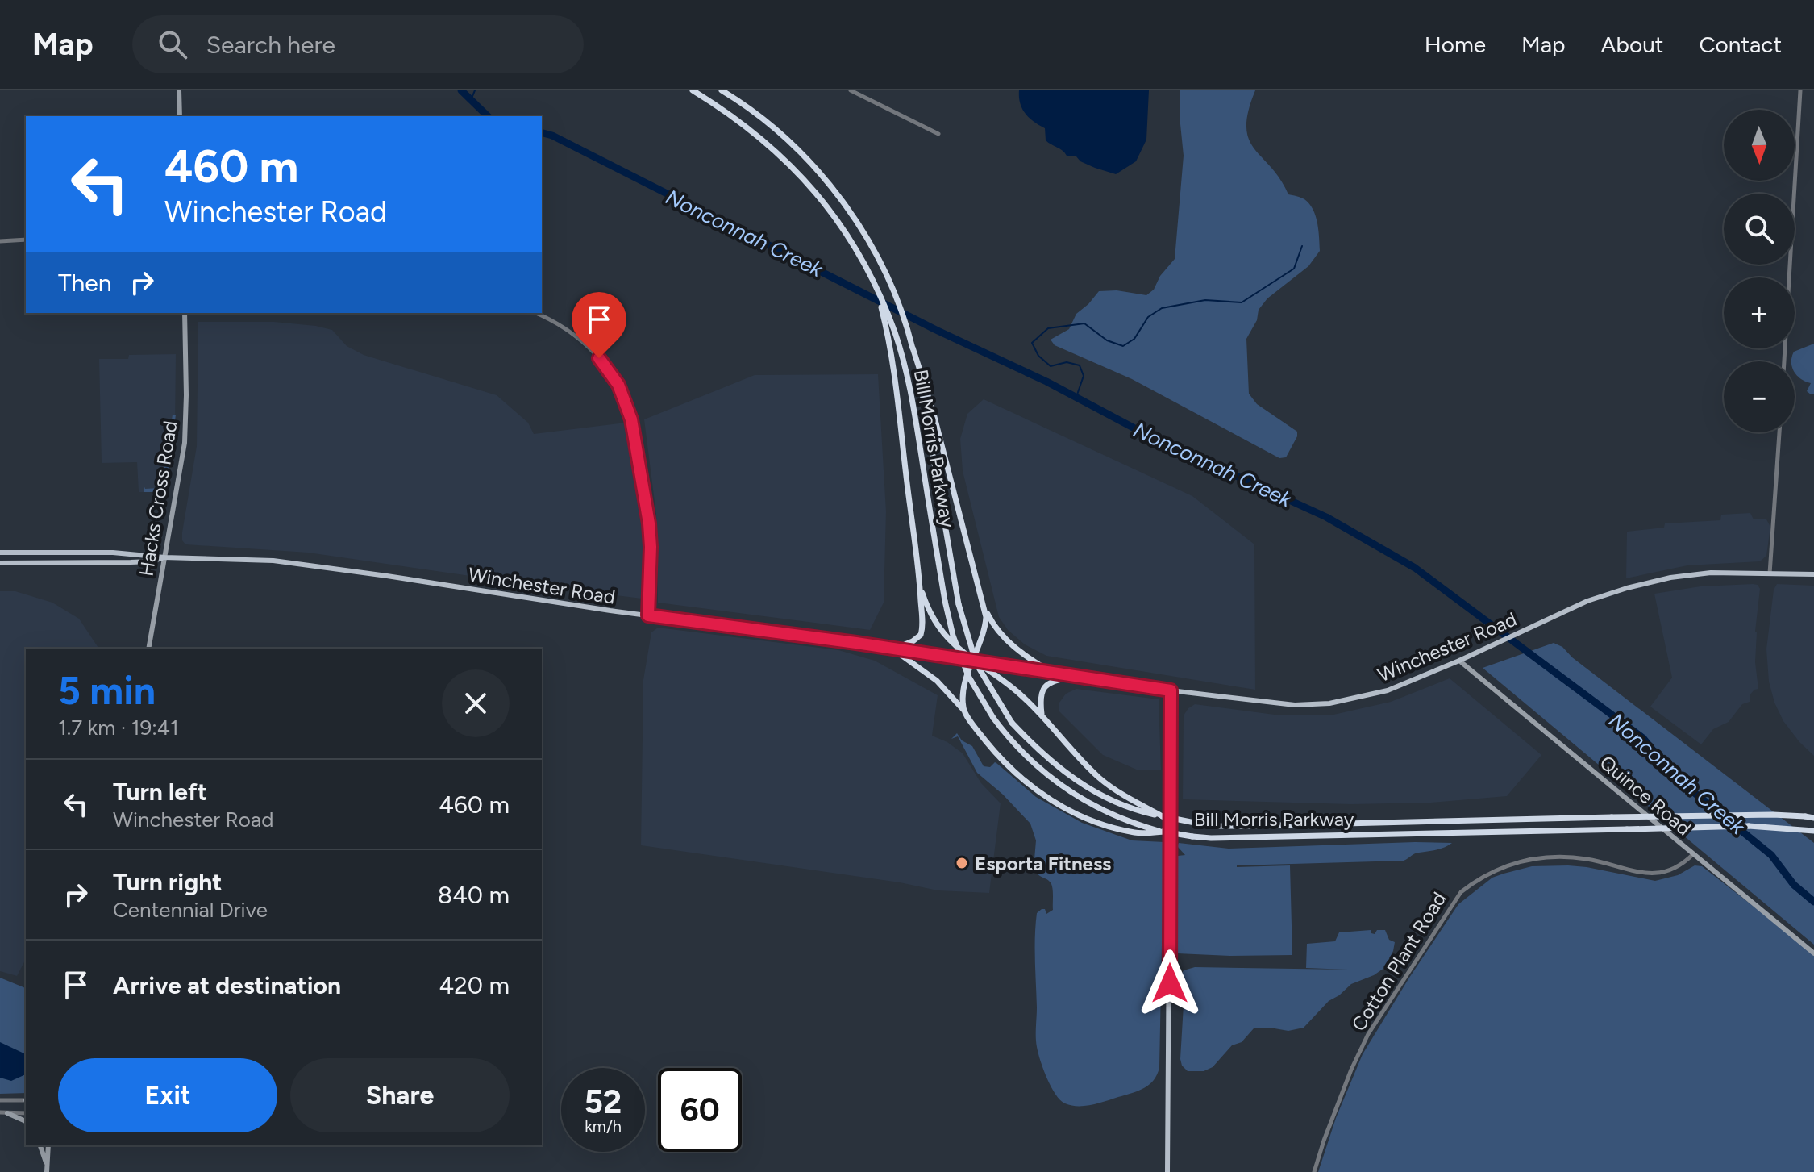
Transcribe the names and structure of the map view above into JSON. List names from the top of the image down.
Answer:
{
  "streets": {
    "highway": ["Bill Morris Parkway"],
    "main road": ["Hacks Cross Road", "Winchester Road", "Quince Road"],
    "street": ["Cotton Plant Road"]
  },
  "crossings": [
    ["Hacks Cross Road", "Winchester Road"],
    ["Winchester Road", "Quince Road"],
    ["Quince Road", "Cotton Plant Road"]
  ],
  "water": ["Nonconnah Creek"],
  "places": ["Esporta Fitness"],
  "north": "bottom",
  "page": {
    "header": "Map",
    "search": "Search here",
    "nav": [
      "Home",
      "Map",
      "About",
      "Contact"
    ],
    "map_buttons": ["+", "−"],
    "turn": ["460 m", "Winchester Road"],
    "then": "Then",
    "heading": ["5 min", "1.7 km · 19:41"],
    "list": [
      {
        "name": "Turn left",
        "note": "Winchester Road",
        "value": "460 m"
      },
      {
        "name": "Turn right",
        "note": "Centennial Drive",
        "value": "840 m"
      },
      {
        "name": "Arrive at destination",
        "value": "420 m"
      }
    ],
    "buttons": ["Exit", "Share"],
    "speed": "52 km/h",
    "limit": "60"
  }
}
